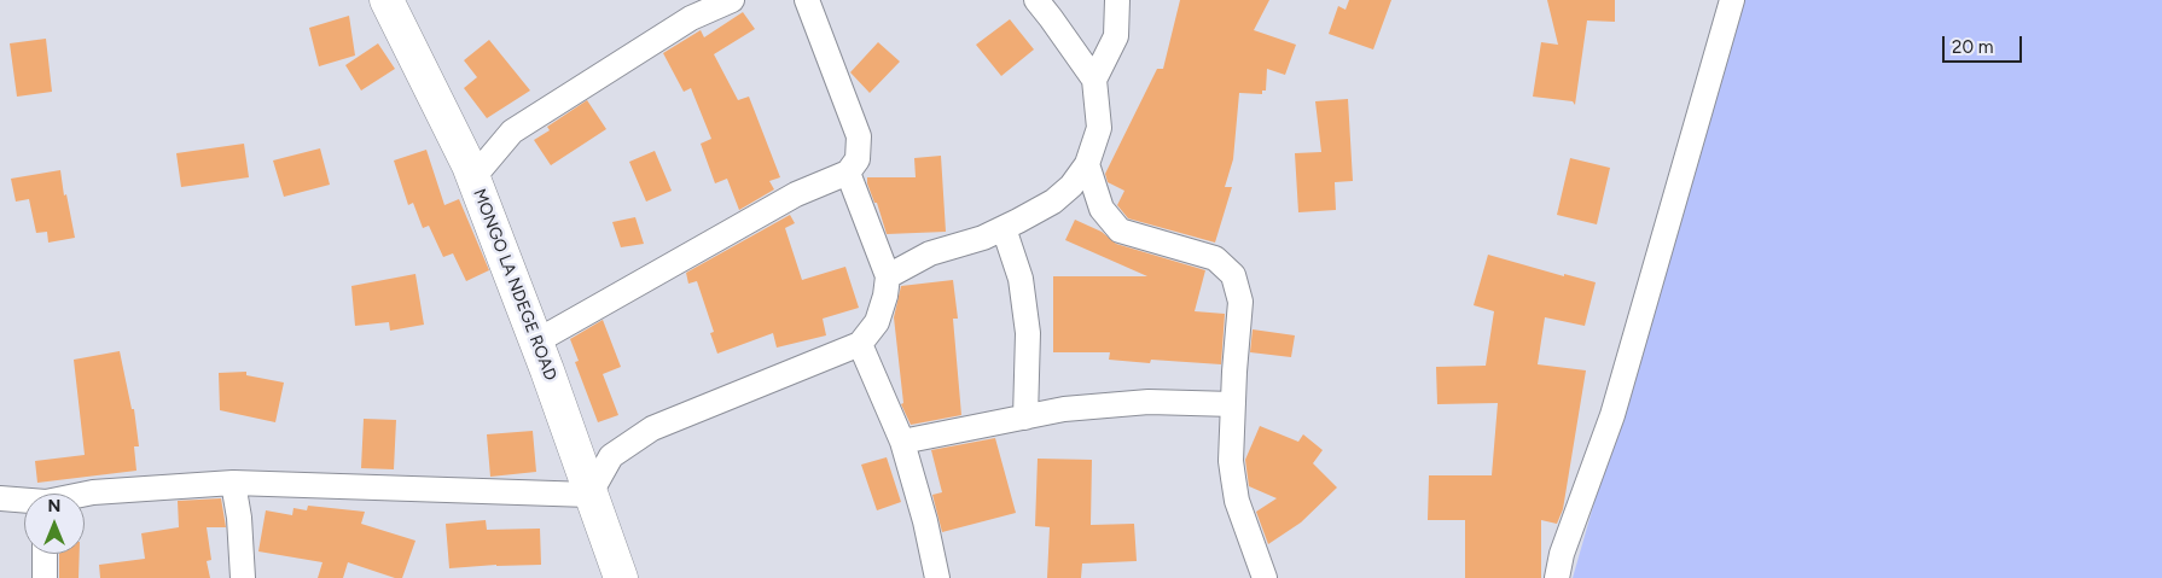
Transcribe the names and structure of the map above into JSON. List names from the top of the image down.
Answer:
{
  "streets": {
    "street": ["MONGO LA NDEGE ROAD"]
  },
  "scale_bar": "20 m",
  "north": "top"
}
